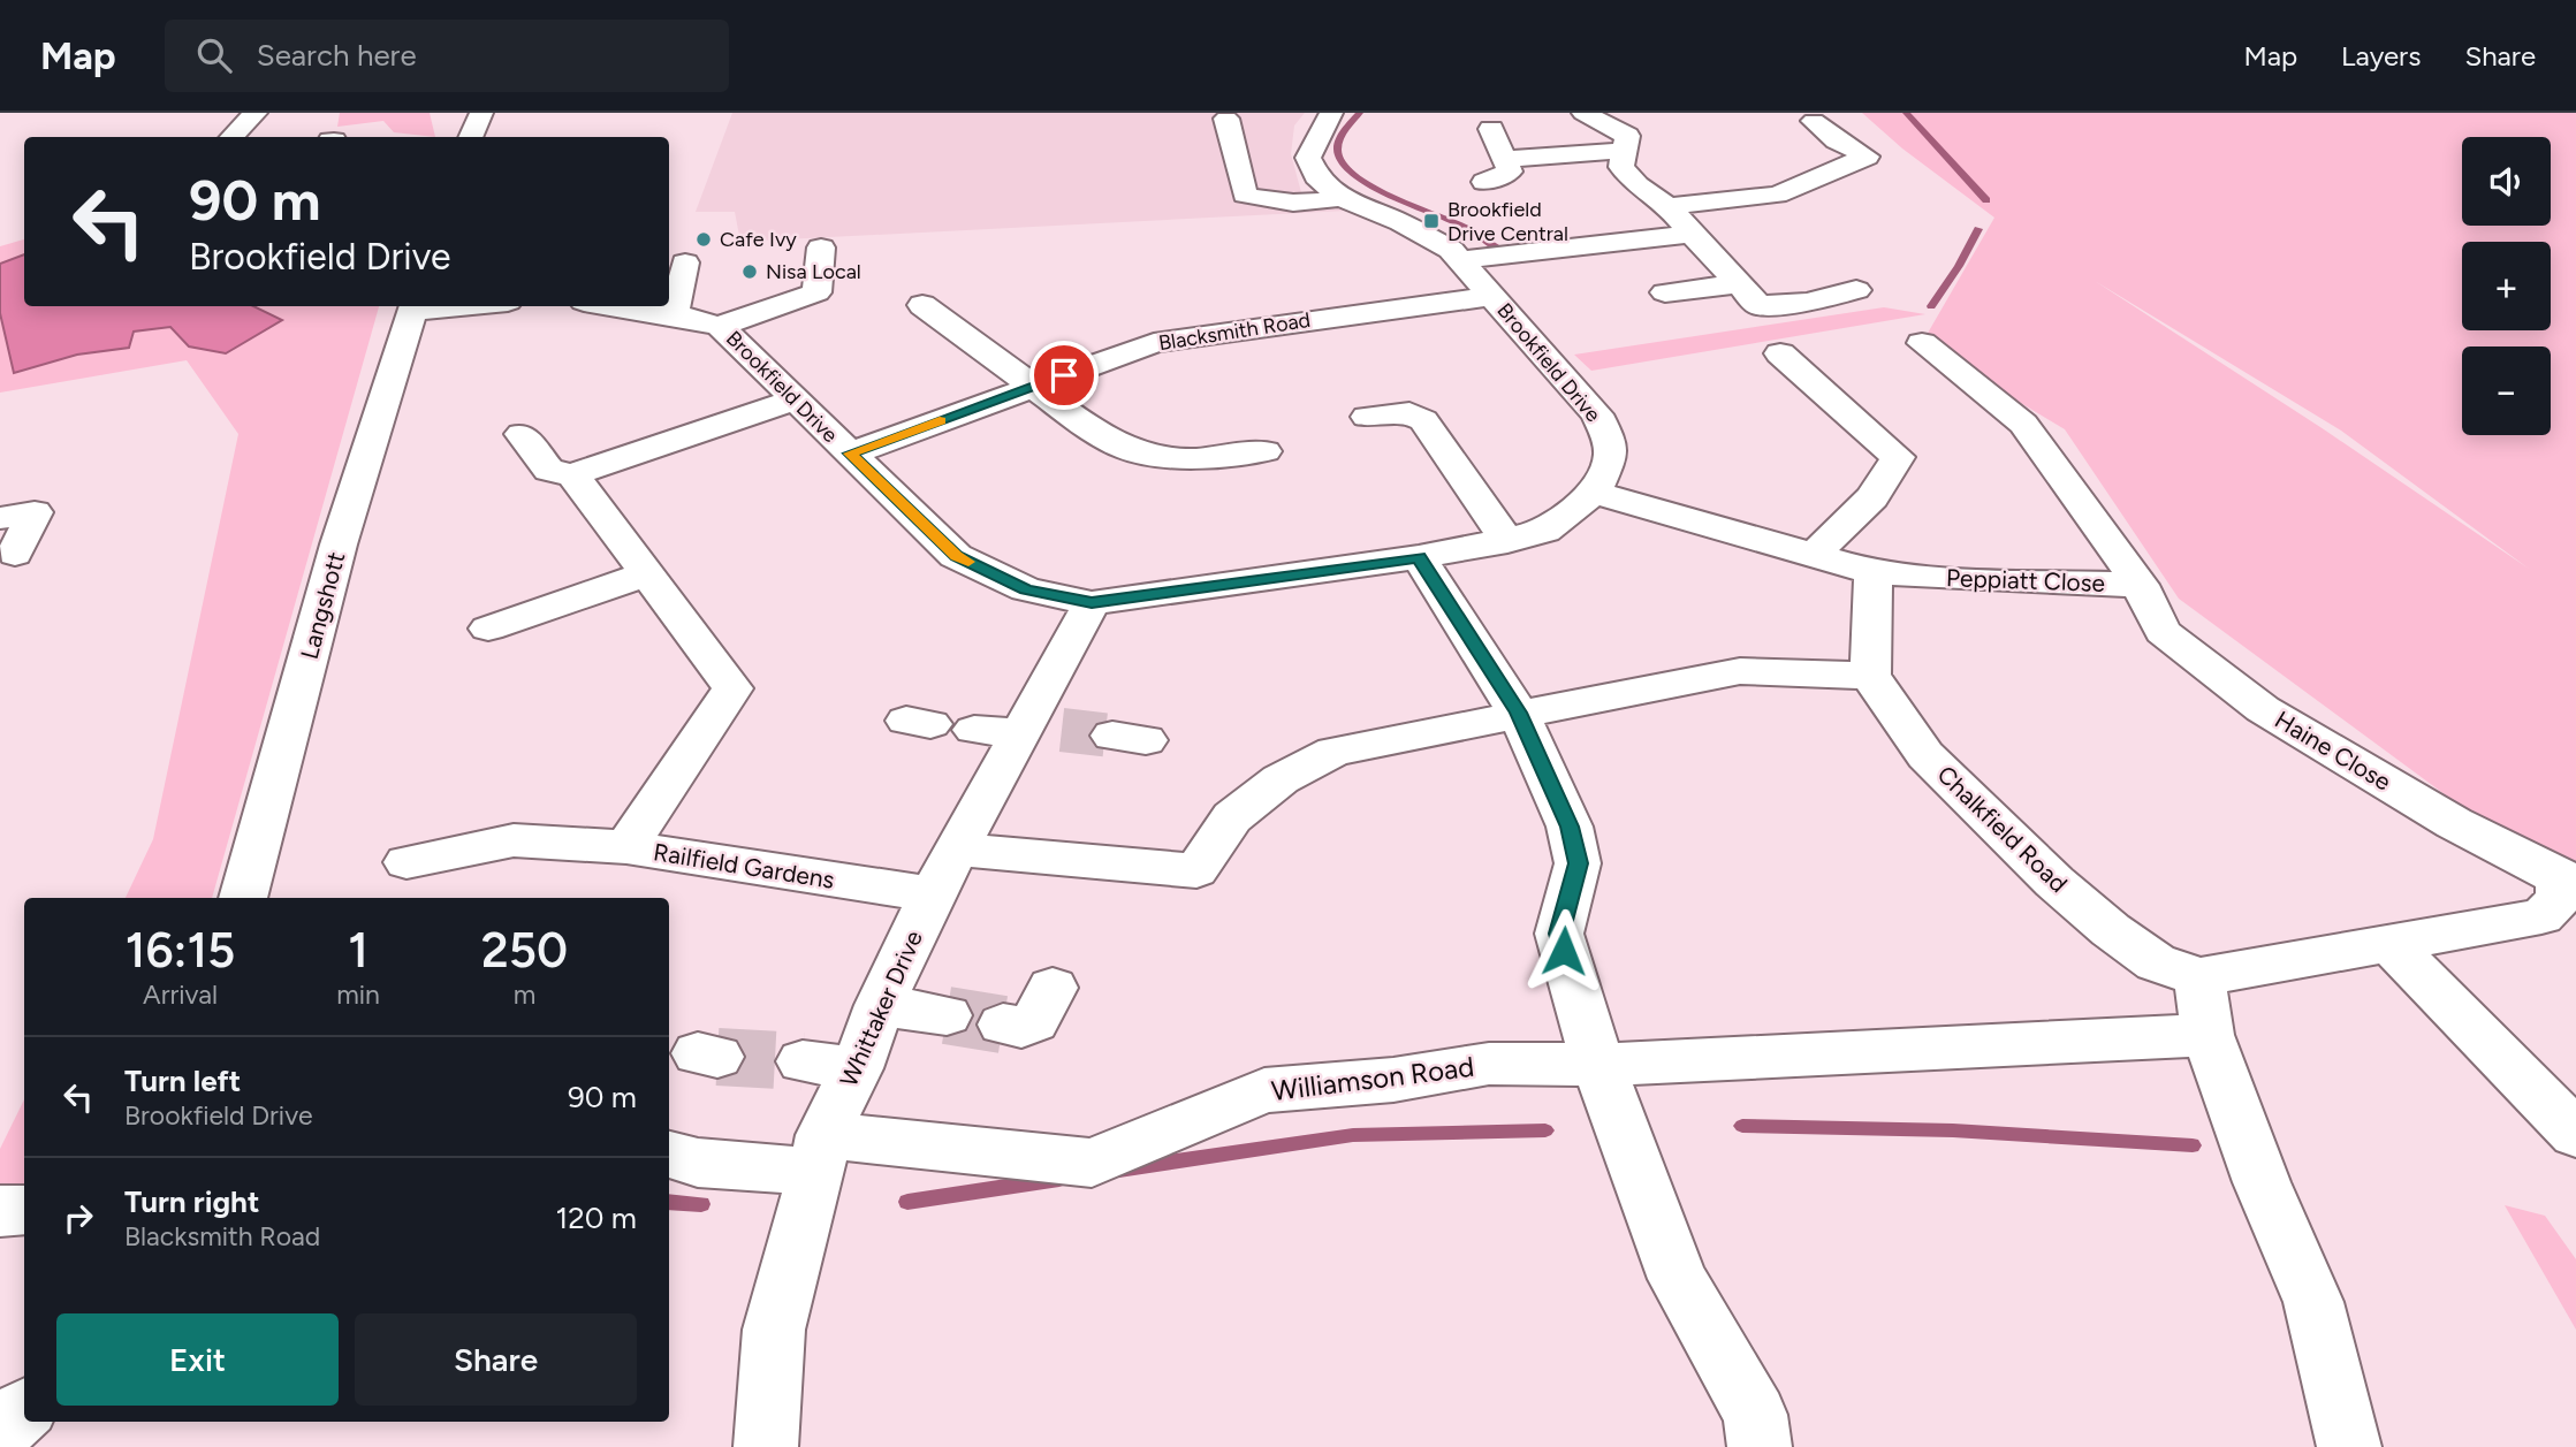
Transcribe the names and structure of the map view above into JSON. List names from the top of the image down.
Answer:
{
  "streets": {
    "street": [
      "Blacksmith Road",
      "Brookfield Drive",
      "Peppiatt Close",
      "Langshott",
      "Haine Close",
      "Chalkfield Road",
      "Railfield Gardens",
      "Whittaker Drive",
      "Williamson Road"
    ]
  },
  "crossings": [
    ["Blacksmith Road", "Brookfield Drive"],
    ["Brookfield Drive", "Peppiatt Close"],
    ["Brookfield Drive", "Whittaker Drive"],
    ["Peppiatt Close", "Haine Close"],
    ["Haine Close", "Chalkfield Road"],
    ["Railfield Gardens", "Whittaker Drive"],
    ["Whittaker Drive", "Williamson Road"]
  ],
  "places": {
    "transit": ["Brookfield Drive Central"],
    "other": ["Cafe Ivy", "Nisa Local"]
  },
  "page": {
    "header": "Map",
    "search": "Search here",
    "nav": ["Map", "Layers", "Share"],
    "map_buttons": ["+", "−"],
    "turn": ["90 m", "Brookfield Drive"],
    "eta": [
      "16:15",
      "Arrival",
      "1",
      "min",
      "250",
      "m"
    ],
    "list": [
      {
        "name": "Turn left",
        "note": "Brookfield Drive",
        "value": "90 m"
      },
      {
        "name": "Turn right",
        "note": "Blacksmith Road",
        "value": "120 m"
      }
    ],
    "buttons": ["Exit", "Share"]
  }
}
